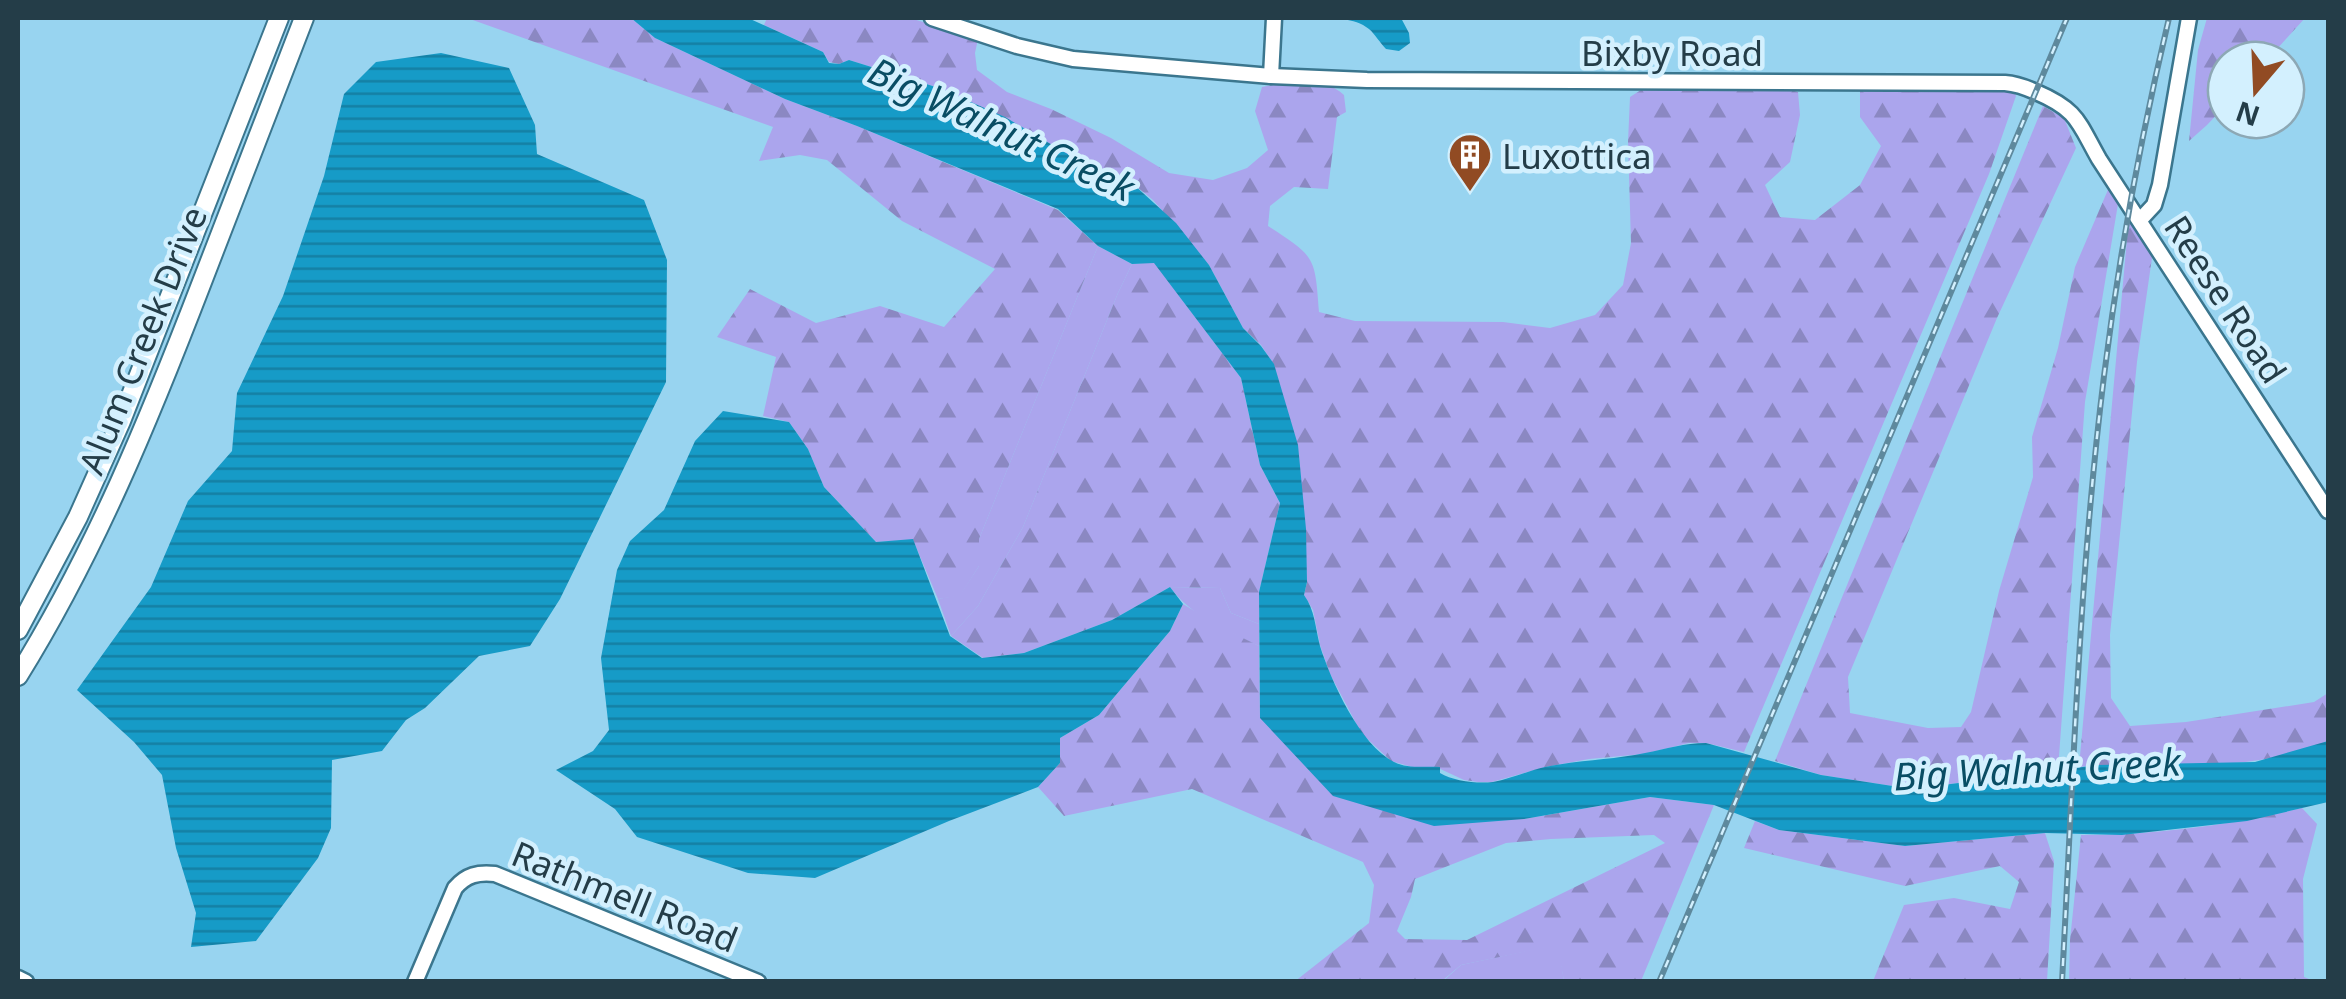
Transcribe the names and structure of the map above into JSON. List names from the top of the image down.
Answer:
{
  "streets": {
    "main road": ["Alum Creek Drive"],
    "street": ["Bixby Road", "Reese Road", "Rathmell Road"]
  },
  "crossings": [
    ["Bixby Road", "Reese Road"]
  ],
  "water": ["Big Walnut Creek"],
  "places": {
    "building": ["Luxottica"]
  },
  "north": "bottom"
}
